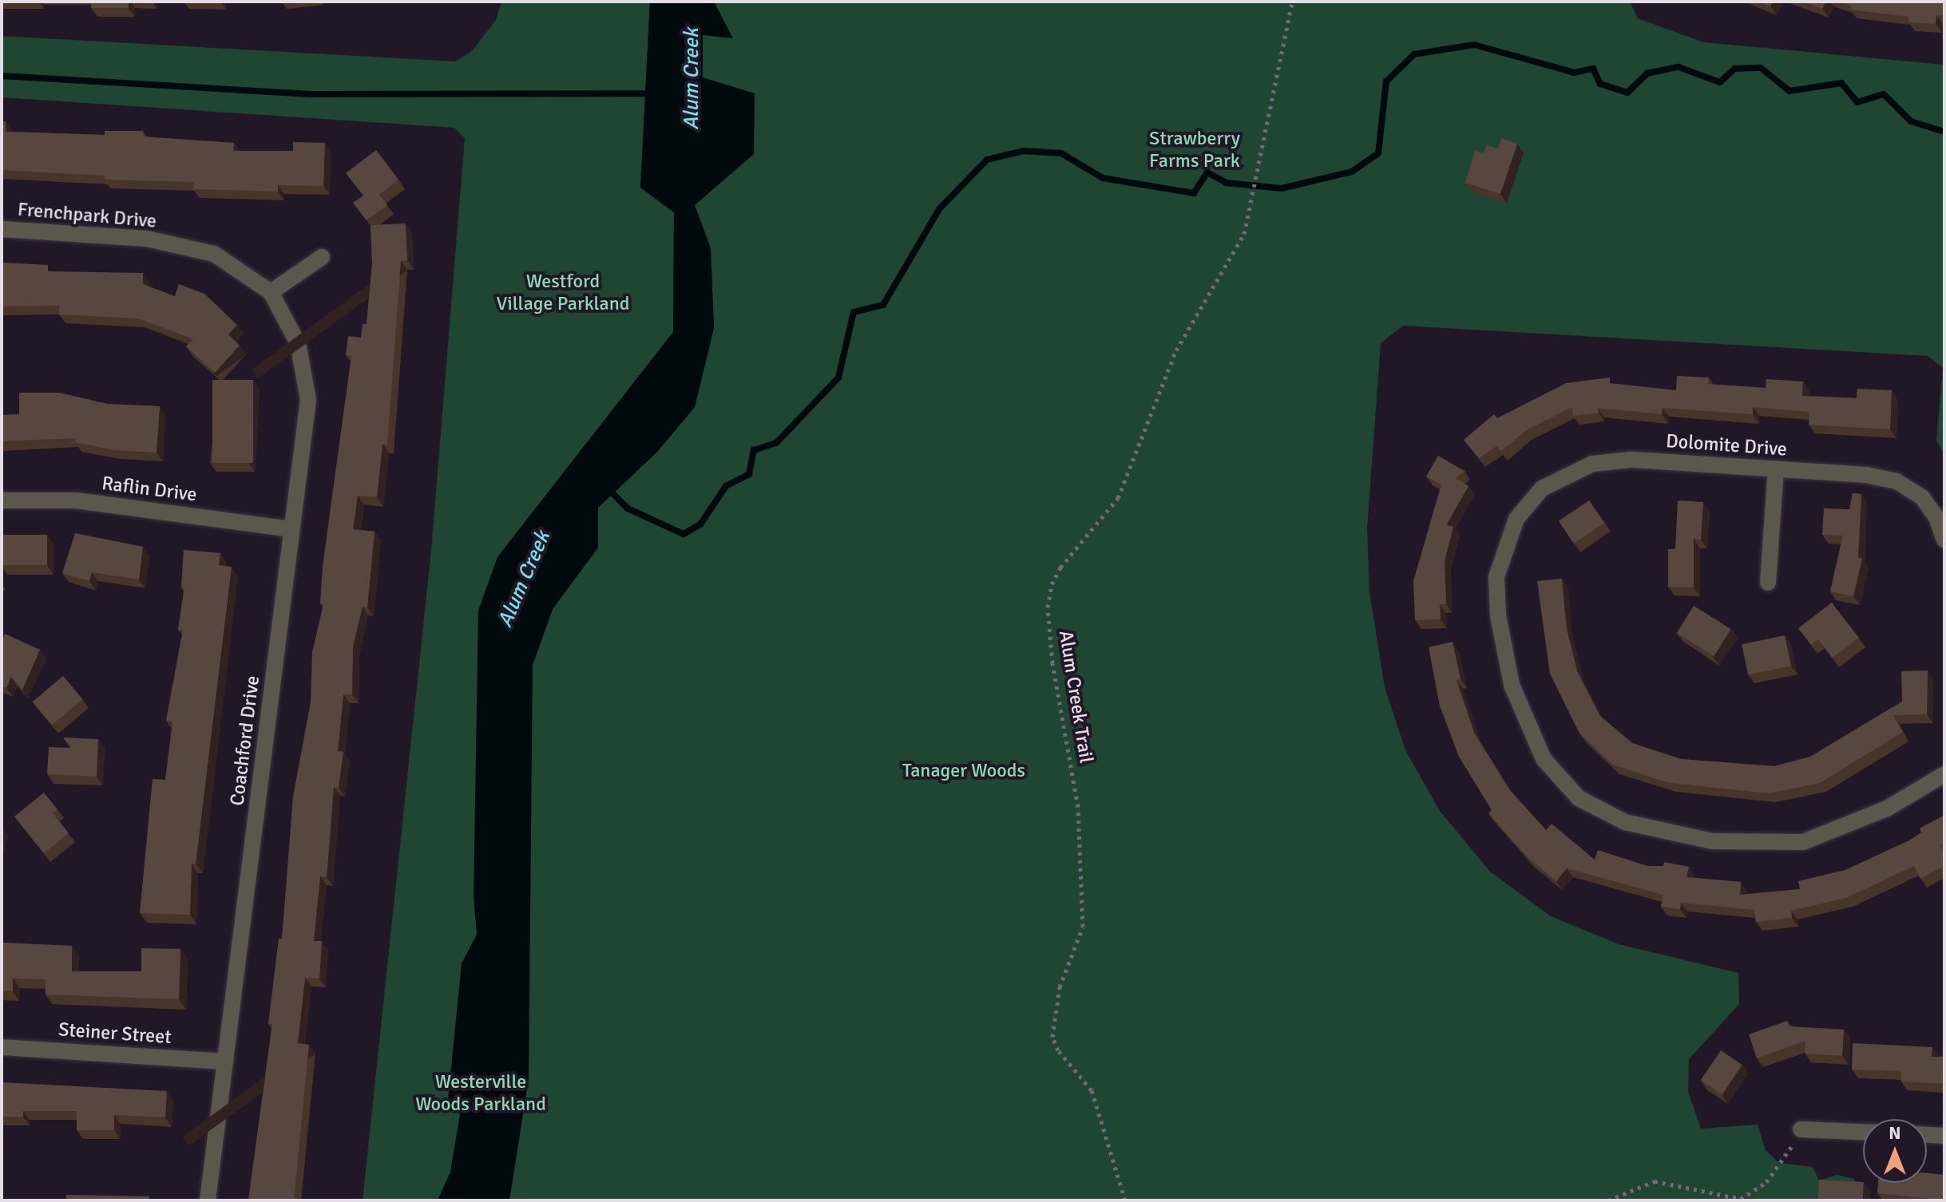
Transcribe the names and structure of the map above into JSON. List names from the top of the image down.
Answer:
{
  "streets": {
    "street": [
      "Frenchpark Drive",
      "Dolomite Drive",
      "Raflin Drive",
      "Coachford Drive",
      "Steiner Street"
    ],
    "path": ["Alum Creek Trail"]
  },
  "crossings": [
    ["Frenchpark Drive", "Coachford Drive"],
    ["Raflin Drive", "Coachford Drive"],
    ["Coachford Drive", "Steiner Street"]
  ],
  "water": ["Alum Creek"],
  "parks": [
    "Strawberry Farms Park",
    "Westford Village Parkland",
    "Tanager Woods",
    "Westerville Woods Parkland"
  ],
  "north": "top"
}
